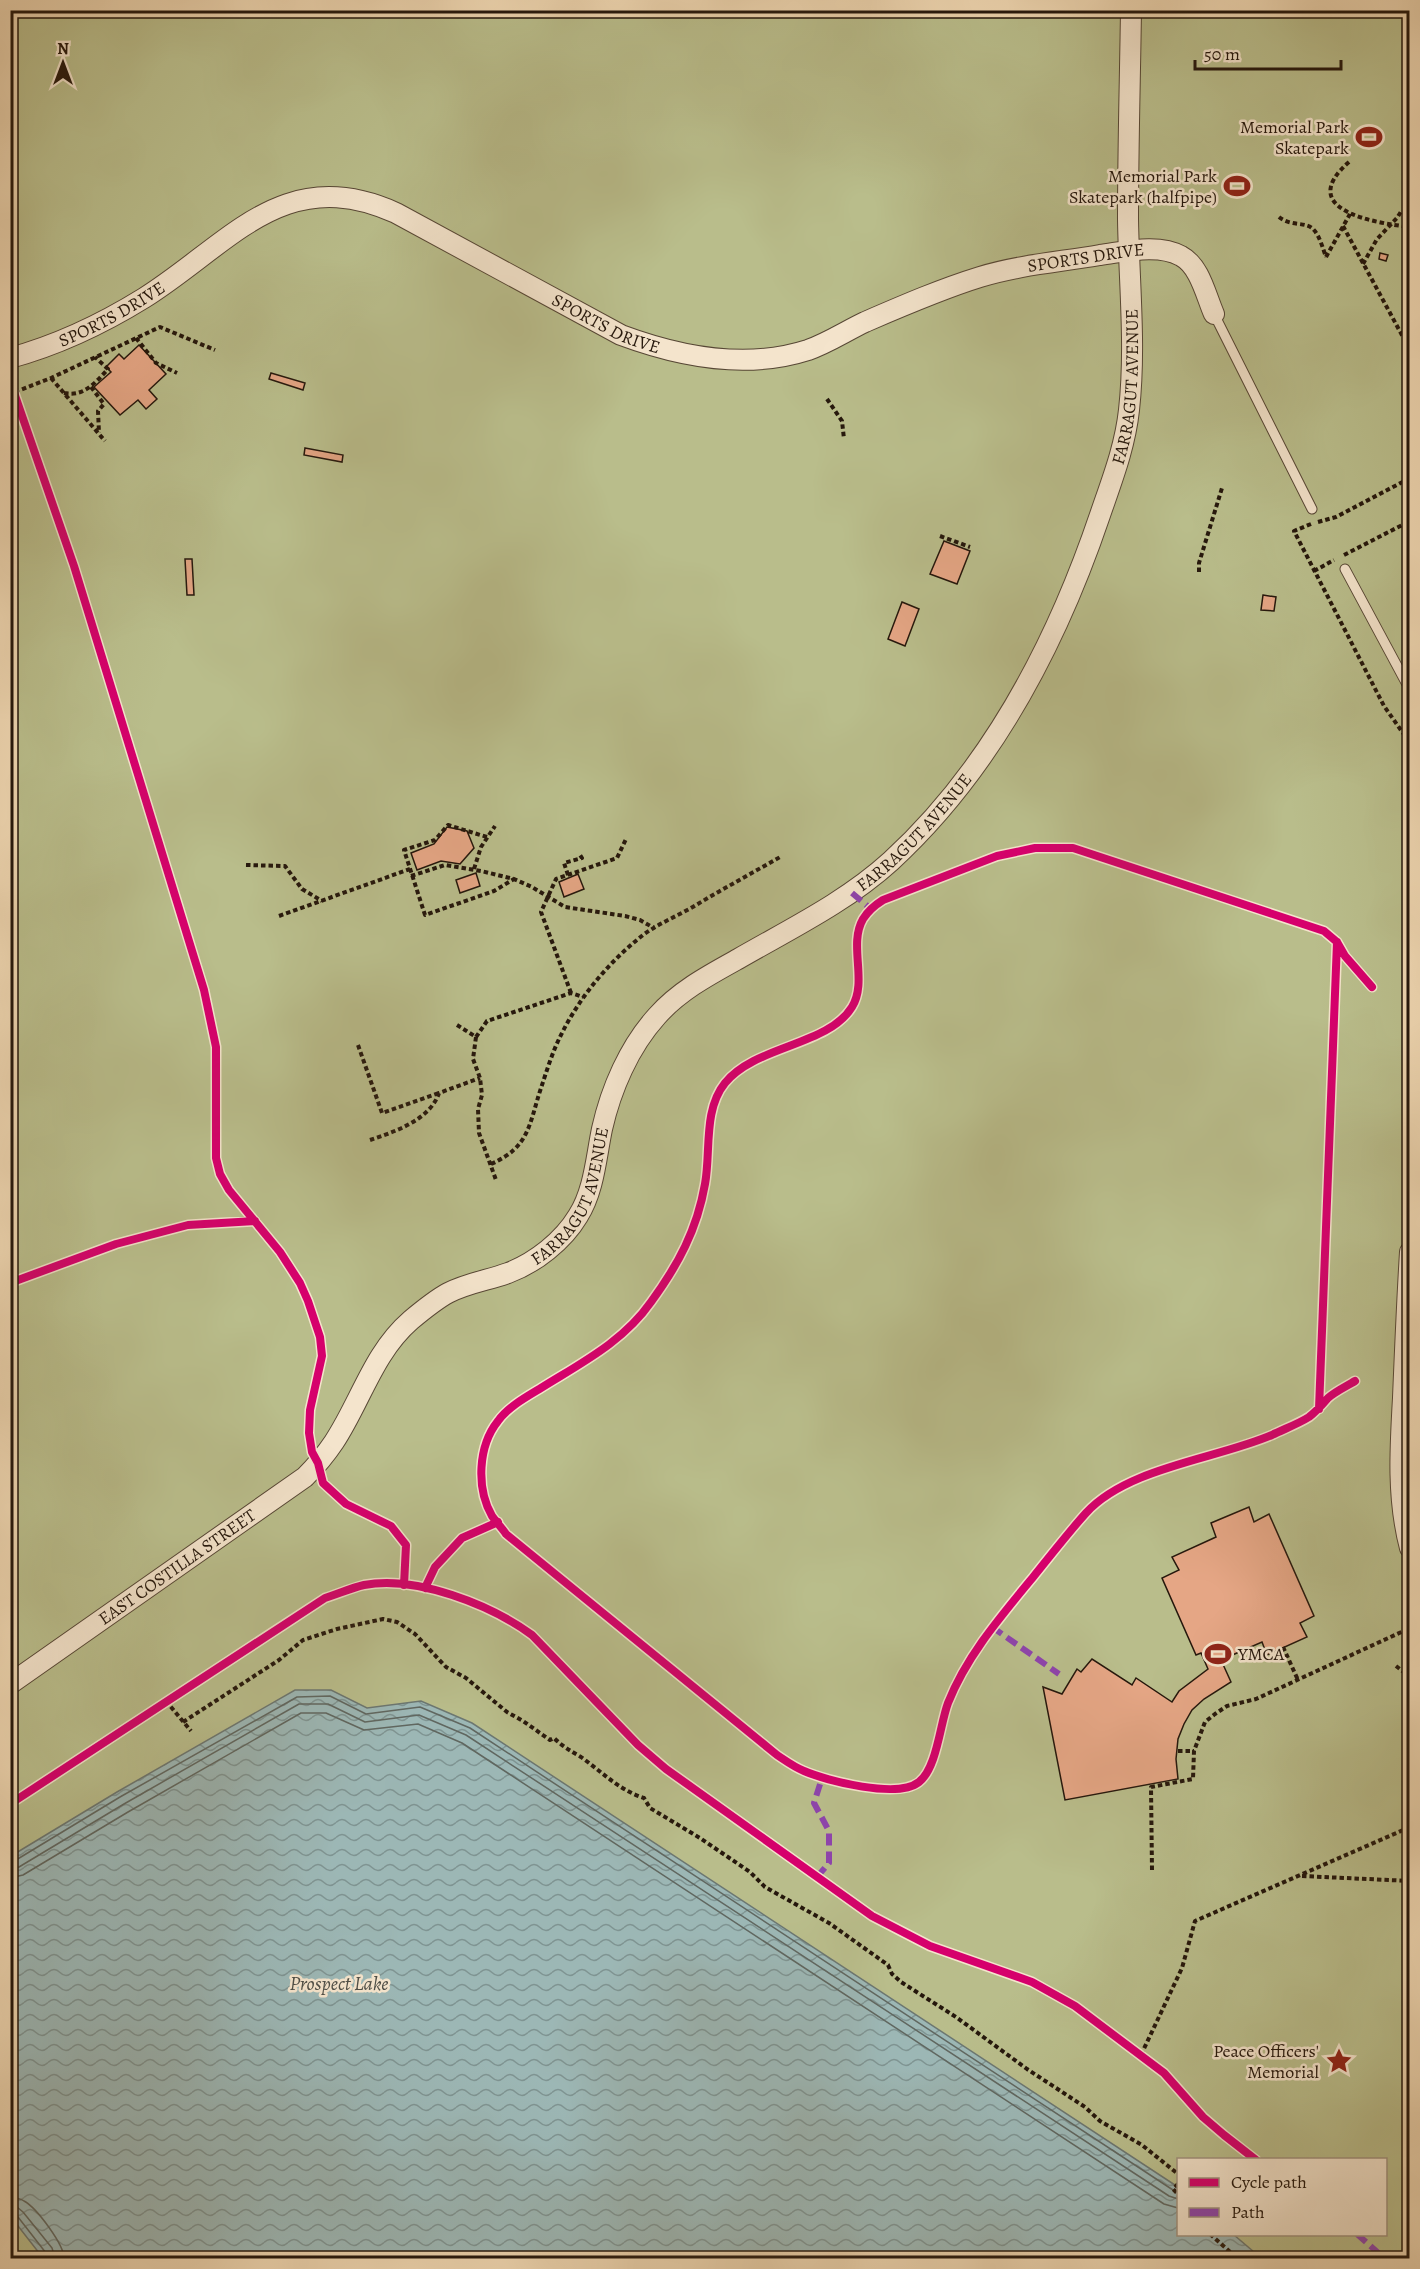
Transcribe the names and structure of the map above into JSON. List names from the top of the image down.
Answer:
{
  "streets": {
    "street": ["SPORTS DRIVE", "FARRAGUT AVENUE", "EAST COSTILLA STREET"]
  },
  "crossings": [
    ["SPORTS DRIVE", "FARRAGUT AVENUE"],
    ["FARRAGUT AVENUE", "EAST COSTILLA STREET"]
  ],
  "water": ["Prospect Lake"],
  "places": {
    "sports": ["Memorial Park Skatepark", "Memorial Park Skatepark (halfpipe)", "YMCA"],
    "place": ["Peace Officers' Memorial"]
  },
  "legend": ["Cycle path", "Path"],
  "scale_bar": "50 m",
  "north": "top"
}
